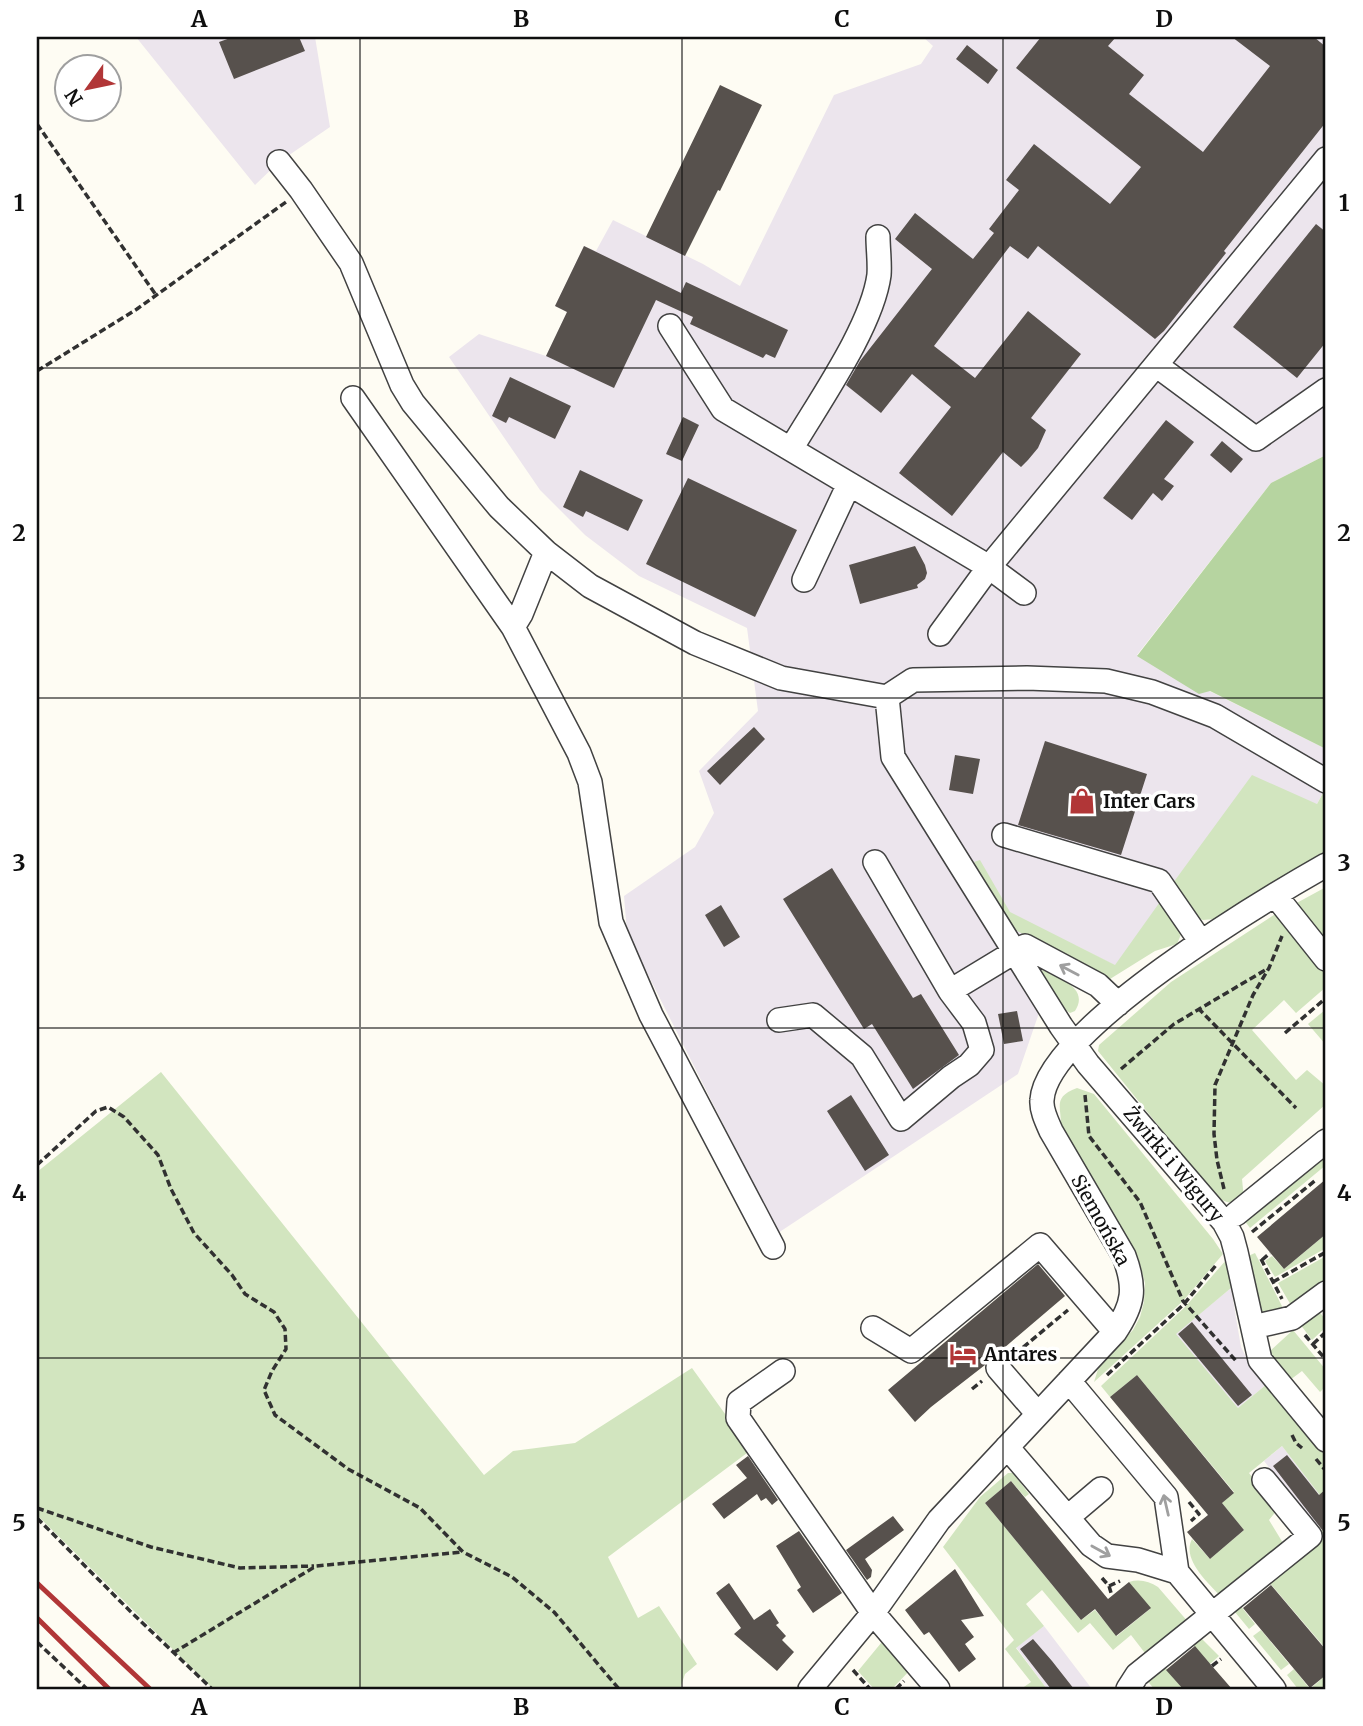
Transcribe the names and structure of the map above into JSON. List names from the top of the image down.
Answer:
{
  "streets": {
    "street": ["Żwirki i Wigury", "Siemońska"]
  },
  "crossings": [
    ["Żwirki i Wigury", "Siemońska"]
  ],
  "places": {
    "shop": ["Inter Cars"],
    "hotel": ["Antares"]
  },
  "north": "bottom left",
  "grid": {
    "columns": [
      "A",
      "B",
      "C",
      "D"
    ],
    "rows": [
      "1",
      "2",
      "3",
      "4",
      "5"
    ]
  }
}
